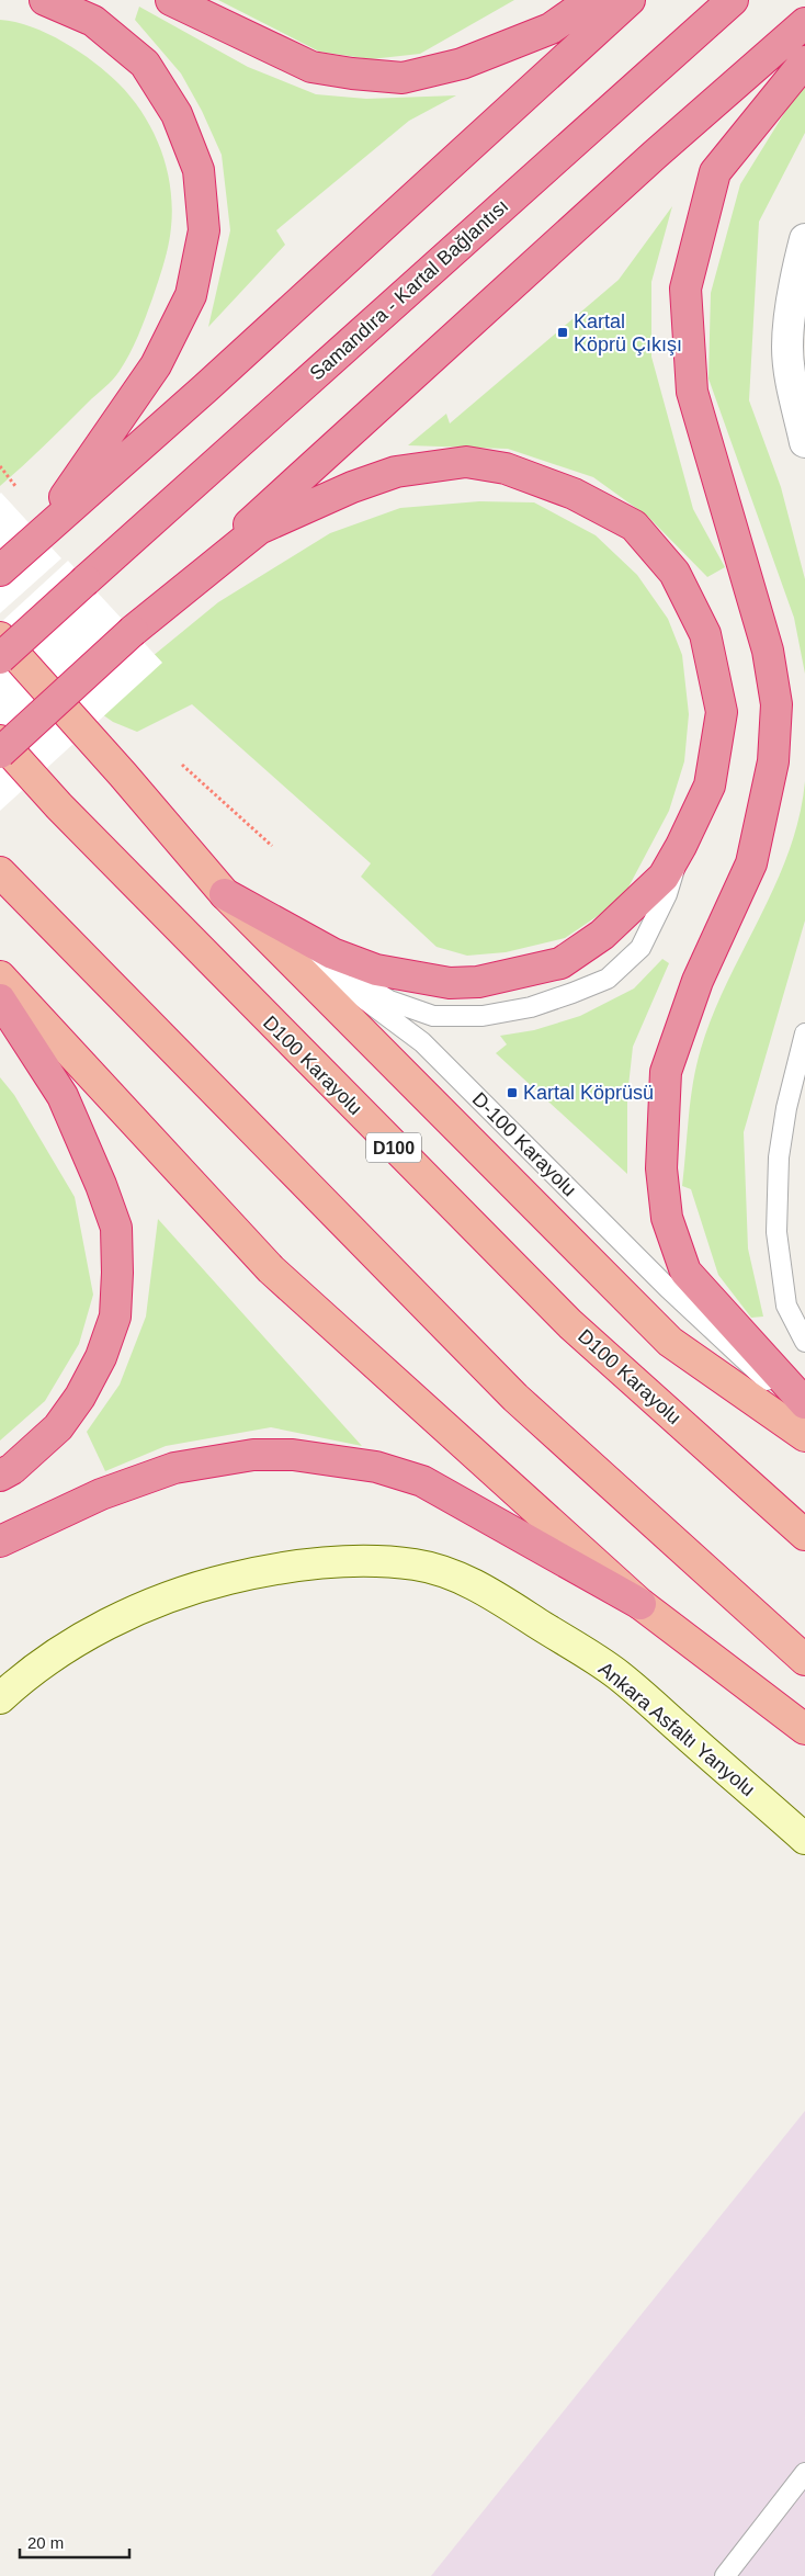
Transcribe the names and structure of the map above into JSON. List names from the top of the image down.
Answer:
{
  "streets": {
    "highway": ["Samandıra - Kartal Bağlantısı", "D100 Karayolu", "D100"],
    "main road": ["Ankara Asfaltı Yanyolu"],
    "lane": ["D-100 Karayolu"]
  },
  "places": {
    "transit": ["Kartal Köprü Çıkışı", "Kartal Köprüsü"]
  },
  "scale_bar": "20 m"
}
